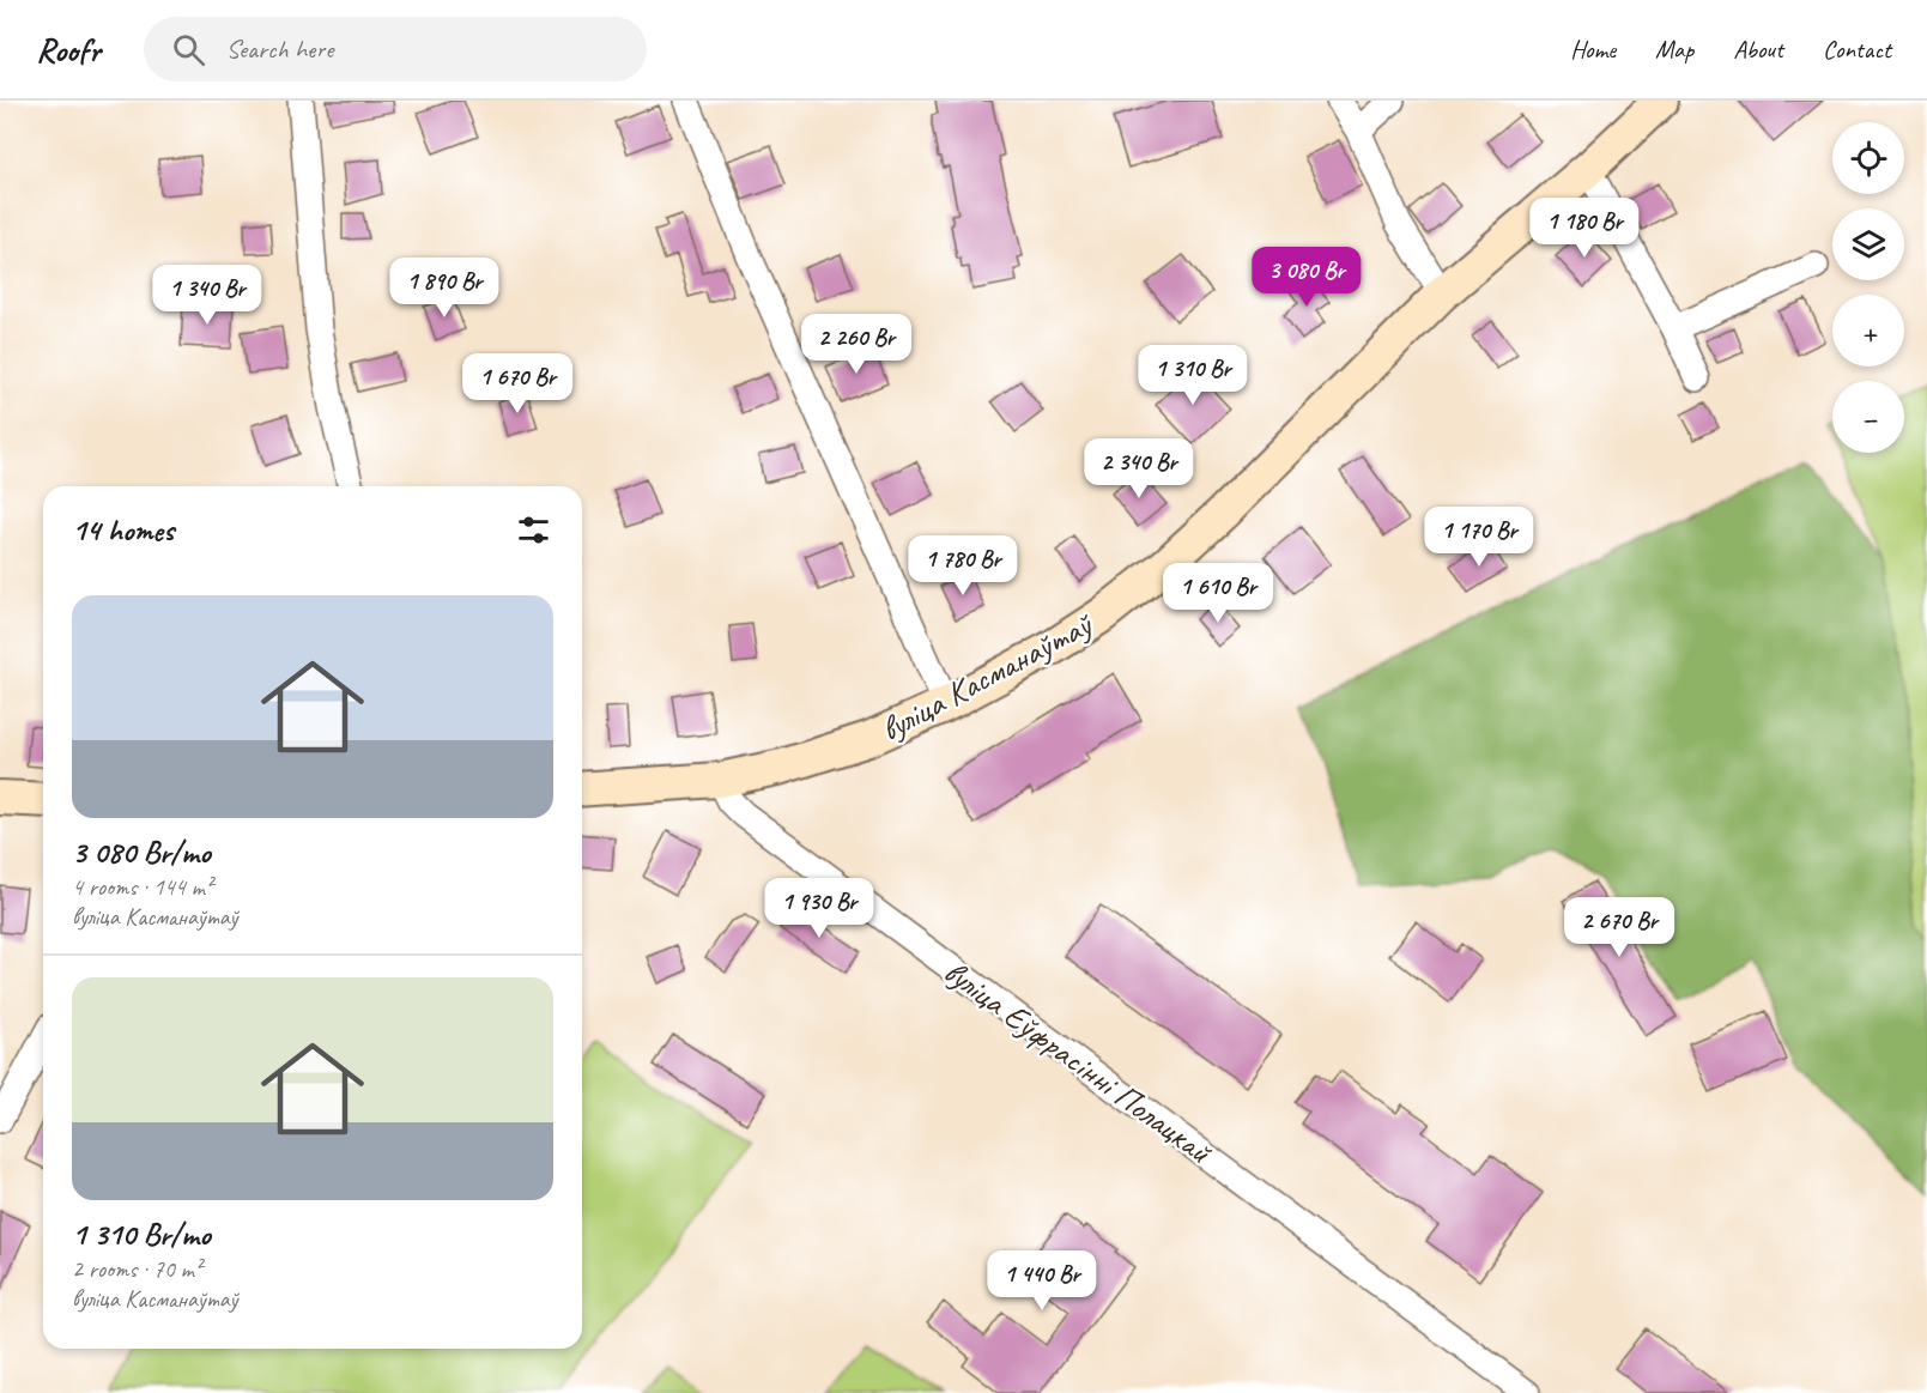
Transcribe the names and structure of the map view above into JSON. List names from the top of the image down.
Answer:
{
  "streets": {
    "main road": ["вуліца Касманаўтаў"],
    "street": ["вуліца Еўфрасінні Полацкай"]
  },
  "crossings": [
    ["вуліца Касманаўтаў", "вуліца Еўфрасінні Полацкай"]
  ],
  "page": {
    "header": "Roofr",
    "search": "Search here",
    "nav": [
      "Home",
      "Map",
      "About",
      "Contact"
    ],
    "map_buttons": ["+", "−"],
    "price": [
      "1 180 Br",
      "3 080 Br",
      "1 890 Br",
      "1 340 Br",
      "2 260 Br",
      "1 310 Br",
      "1 670 Br",
      "2 340 Br",
      "1 170 Br",
      "1 780 Br",
      "1 610 Br",
      "1 930 Br",
      "2 670 Br",
      "1 440 Br"
    ],
    "heading": "14 homes",
    "list": [
      {
        "name": "3 080 Br/mo",
        "note": "4 rooms · 144 m² · вуліца Касманаўтаў"
      },
      {
        "name": "1 310 Br/mo",
        "note": "2 rooms · 70 m² · вуліца Касманаўтаў"
      }
    ]
  }
}
